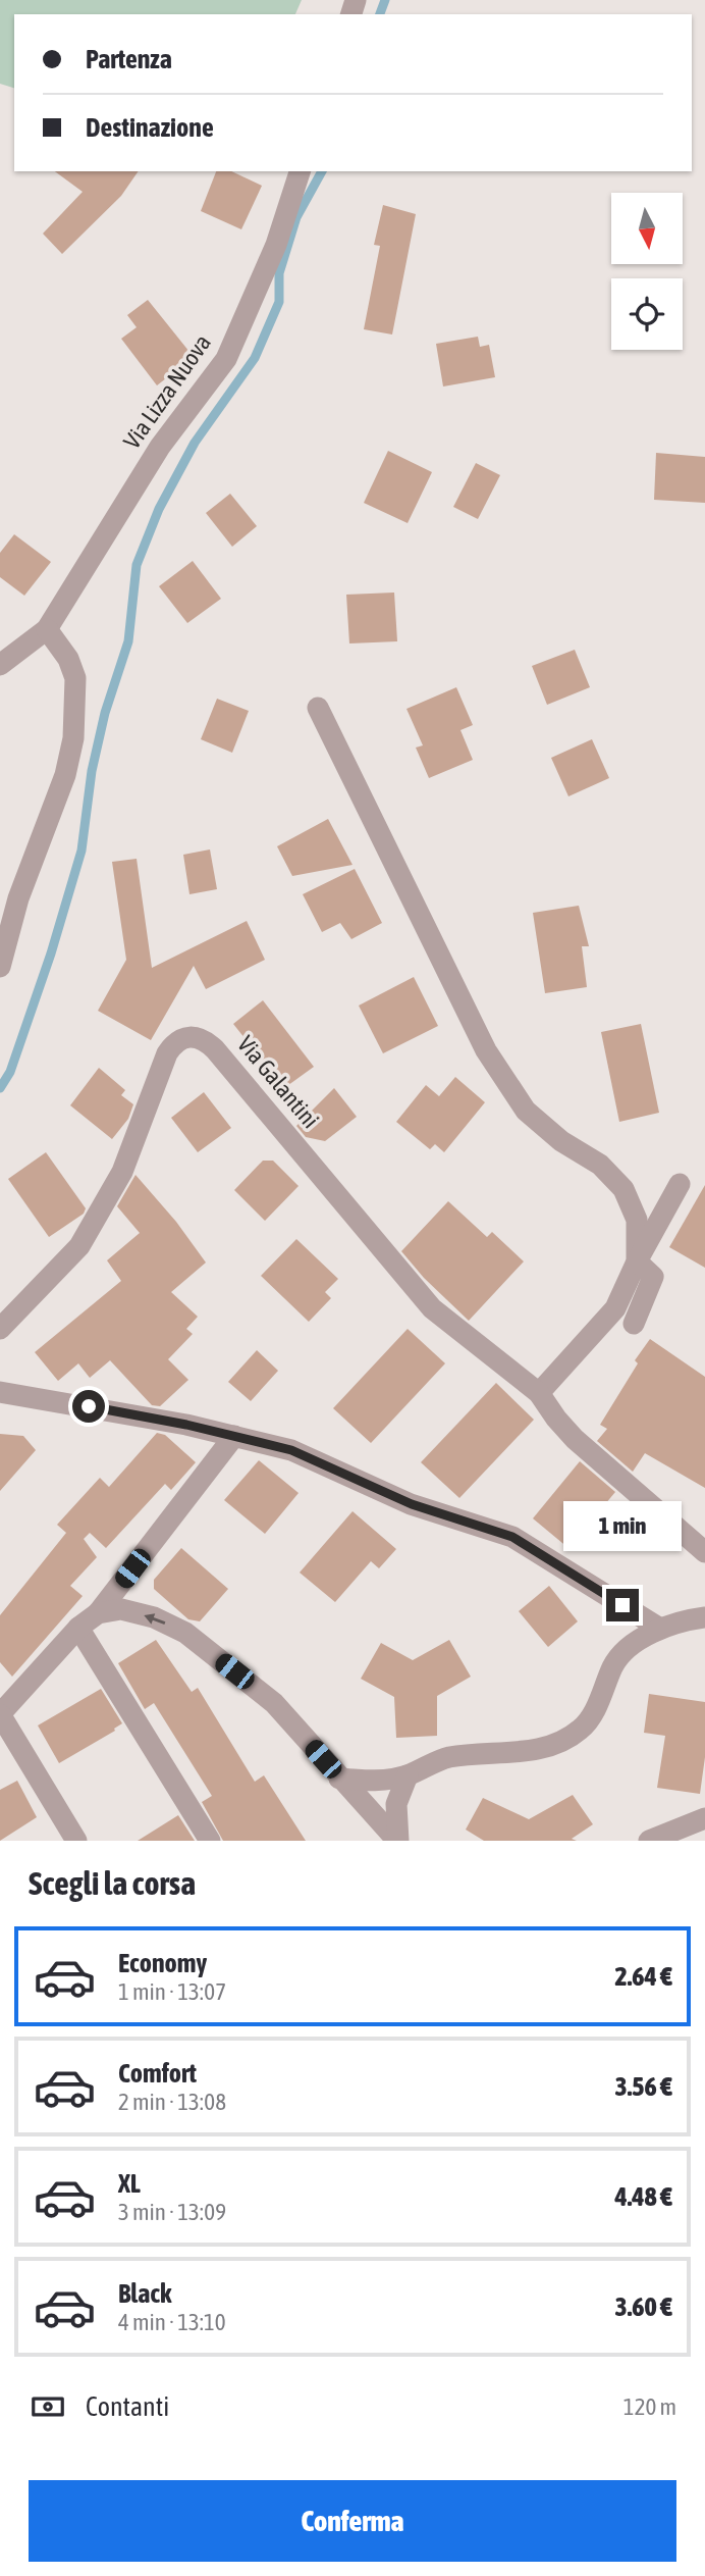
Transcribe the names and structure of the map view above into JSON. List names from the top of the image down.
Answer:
{
  "streets": {
    "street": ["Via Lizza Nuova", "Via Galantini"]
  },
  "north": "bottom",
  "page": {
    "banner": ["Partenza", "Destinazione"],
    "bubble": "1 min",
    "heading": "Scegli la corsa",
    "list": [
      {
        "name": "Economy",
        "note": "1 min · 13:07",
        "value": "2.64 €"
      },
      {
        "name": "Comfort",
        "note": "2 min · 13:08",
        "value": "3.56 €"
      },
      {
        "name": "XL",
        "note": "3 min · 13:09",
        "value": "4.48 €"
      },
      {
        "name": "Black",
        "note": "4 min · 13:10",
        "value": "3.60 €"
      }
    ],
    "pay": ["Contanti", "120 m"],
    "buttons": "Conferma"
  }
}
